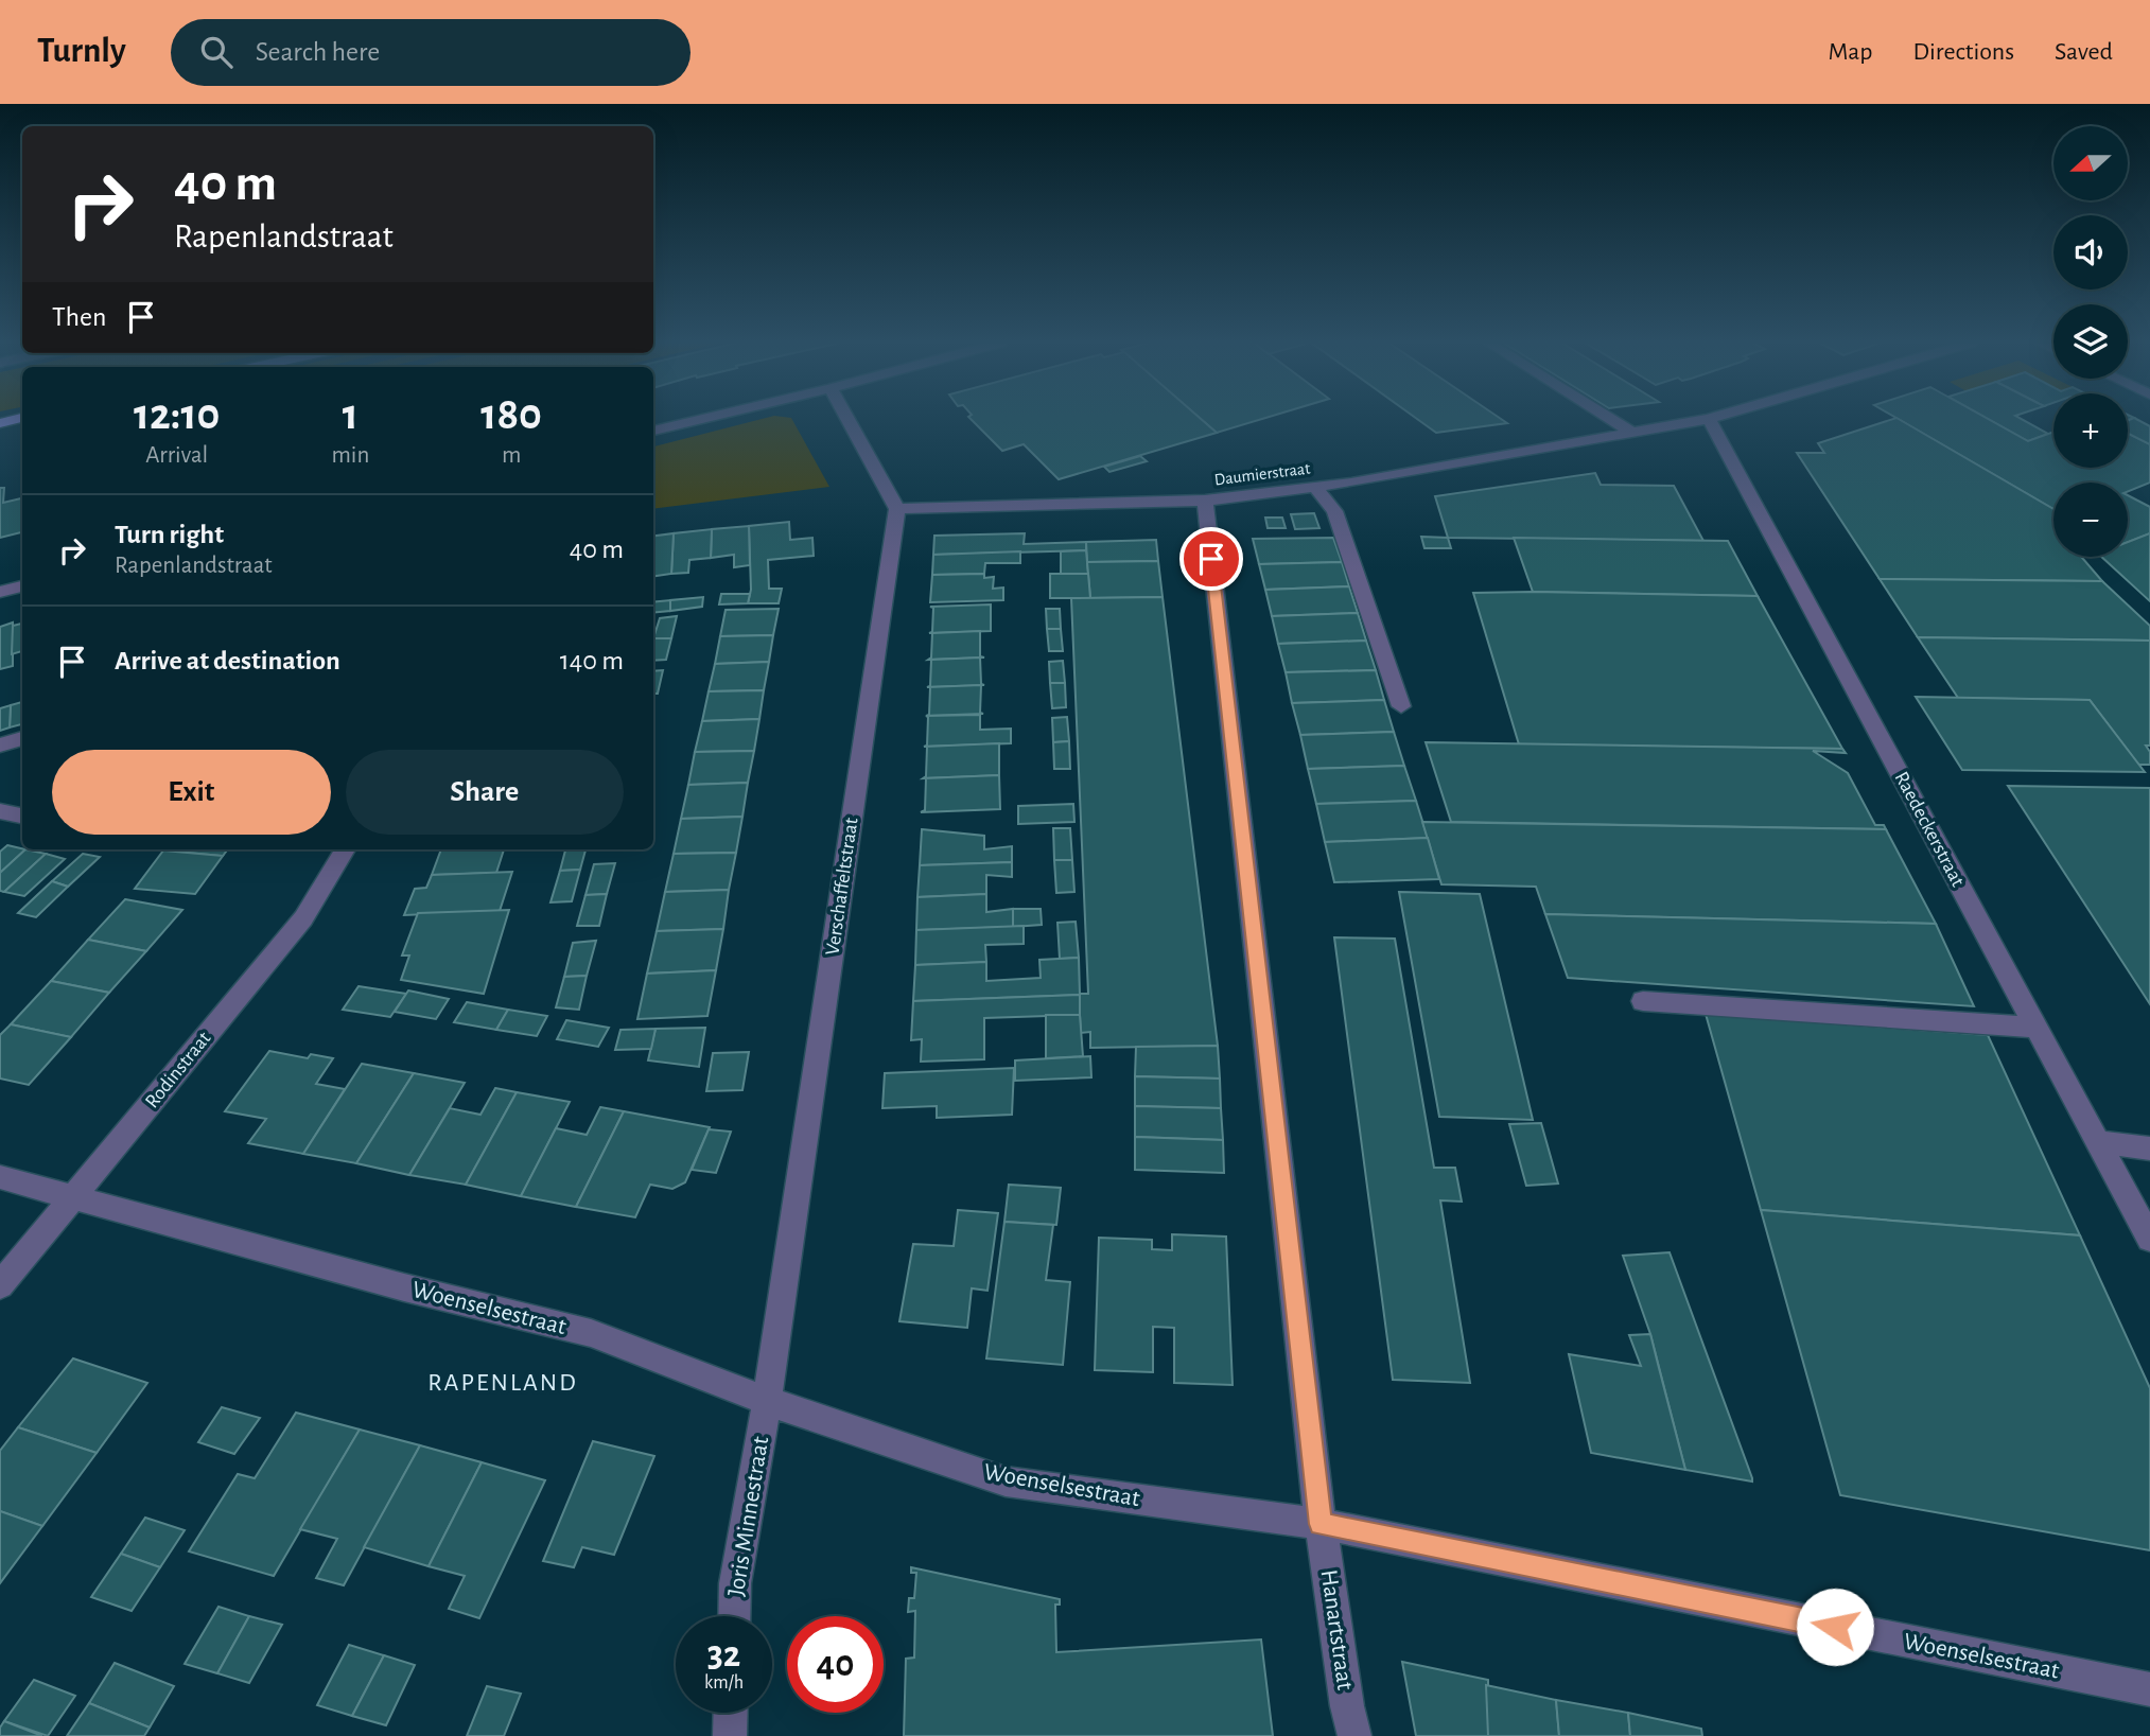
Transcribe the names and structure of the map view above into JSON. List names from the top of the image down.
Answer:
{
  "streets": {
    "street": [
      "Daumierstraat",
      "Raedeckerstraat",
      "Verschaffeltstraat",
      "Rodinstraat",
      "Woenselsestraat",
      "Joris Minnestraat",
      "Hanartstraat"
    ]
  },
  "crossings": [
    ["Daumierstraat", "Raedeckerstraat"],
    ["Daumierstraat", "Verschaffeltstraat"],
    ["Daumierstraat", "Hanartstraat"],
    ["Verschaffeltstraat", "Woenselsestraat"],
    ["Verschaffeltstraat", "Joris Minnestraat"],
    ["Rodinstraat", "Woenselsestraat"],
    ["Woenselsestraat", "Joris Minnestraat"],
    ["Woenselsestraat", "Hanartstraat"]
  ],
  "districts": ["RAPENLAND"],
  "north": "left",
  "page": {
    "header": "Turnly",
    "search": "Search here",
    "nav": ["Map", "Directions", "Saved"],
    "map_buttons": ["+", "−"],
    "turn": ["40 m", "Rapenlandstraat"],
    "then": "Then",
    "eta": [
      "12:10",
      "Arrival",
      "1",
      "min",
      "180",
      "m"
    ],
    "list": [
      {
        "name": "Turn right",
        "note": "Rapenlandstraat",
        "value": "40 m"
      },
      {
        "name": "Arrive at destination",
        "value": "140 m"
      }
    ],
    "buttons": ["Exit", "Share"],
    "speed": "32 km/h",
    "limit": "40"
  }
}
